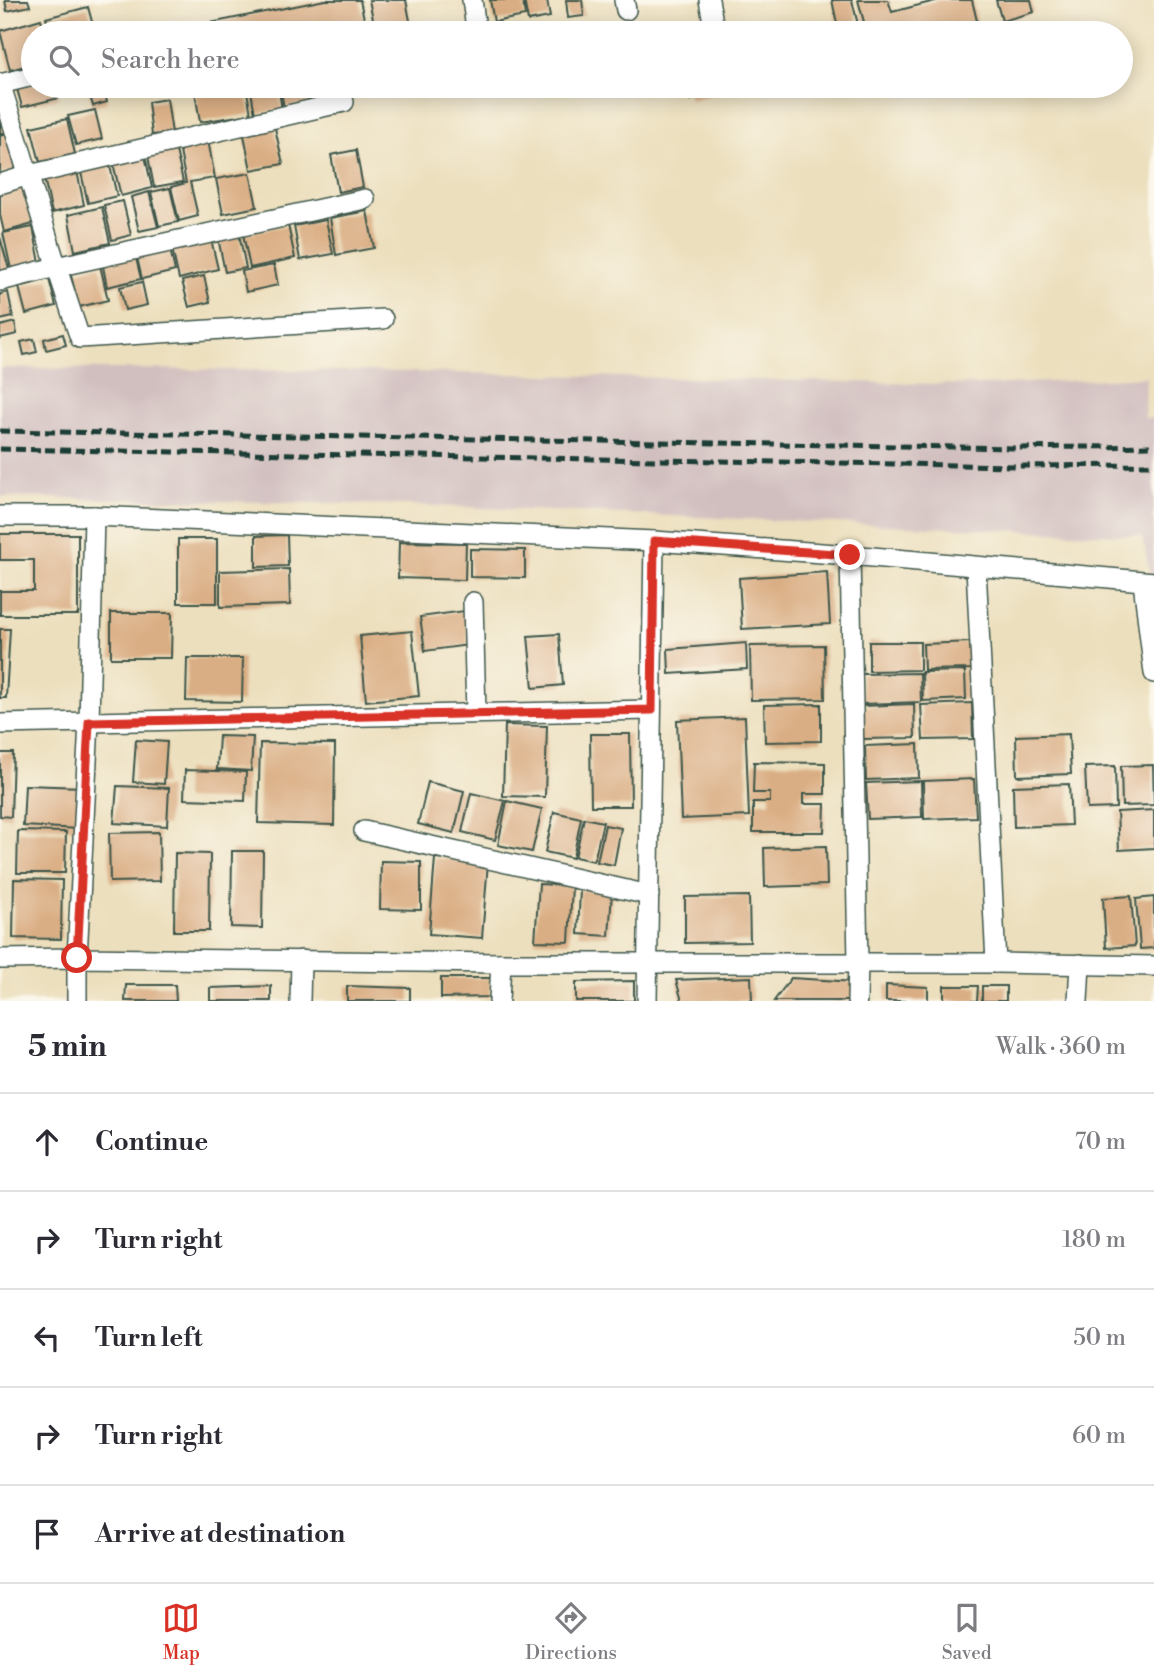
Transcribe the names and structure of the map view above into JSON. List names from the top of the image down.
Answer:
{
  "page": {
    "search": "Search here",
    "heading": ["5 min", "Walk · 360 m"],
    "list": [
      ["Continue", "70 m"],
      ["Turn right", "180 m"],
      ["Turn left", "50 m"],
      ["Turn right", "60 m"],
      "Arrive at destination"
    ],
    "nav": ["Map", "Directions", "Saved"]
  }
}
